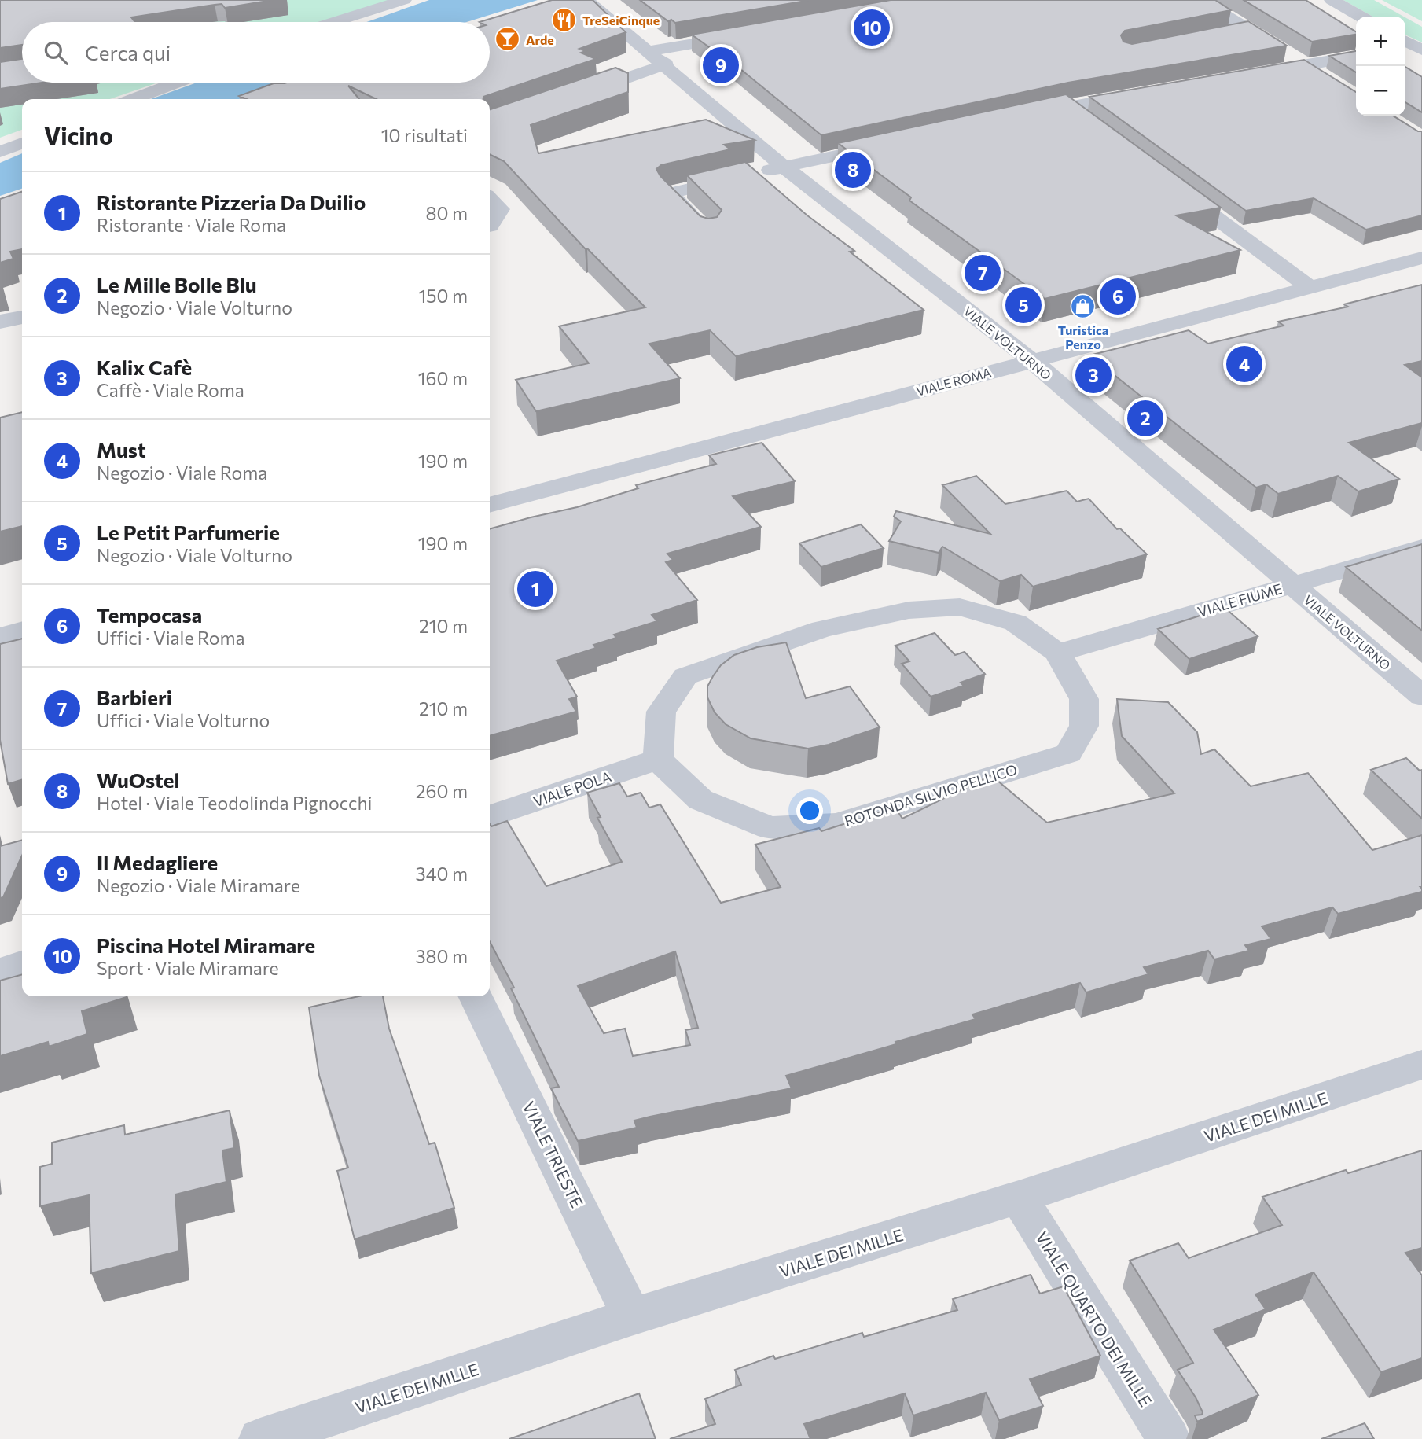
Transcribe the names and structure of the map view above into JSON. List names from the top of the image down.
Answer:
{
  "streets": {
    "street": [
      "VIALE VOLTURNO",
      "VIALE ROMA",
      "VIALE FIUME",
      "VIALE POLA",
      "ROTONDA SILVIO PELLICO",
      "VIALE DEI MILLE",
      "VIALE TRIESTE",
      "VIALE QUARTO DEI MILLE"
    ]
  },
  "crossings": [
    ["VIALE VOLTURNO", "VIALE ROMA"],
    ["VIALE VOLTURNO", "VIALE FIUME"],
    ["VIALE FIUME", "ROTONDA SILVIO PELLICO"],
    ["VIALE POLA", "ROTONDA SILVIO PELLICO"],
    ["VIALE DEI MILLE", "VIALE TRIESTE"],
    ["VIALE DEI MILLE", "VIALE QUARTO DEI MILLE"]
  ],
  "places": {
    "restaurant": ["TreSeiCinque"],
    "bar": ["Arde"],
    "shop": ["Turistica Penzo"]
  },
  "page": {
    "pins": [
      "10",
      "9",
      "8",
      "7",
      "6",
      "5",
      "4",
      "3",
      "2",
      "1"
    ],
    "map_buttons": ["+", "−"],
    "search": "Cerca qui",
    "heading": ["Vicino", "10 risultati"],
    "list": [
      {
        "mark": "1",
        "name": "Ristorante Pizzeria Da Duilio",
        "note": "Ristorante · Viale Roma",
        "value": "80 m"
      },
      {
        "mark": "2",
        "name": "Le Mille Bolle Blu",
        "note": "Negozio · Viale Volturno",
        "value": "150 m"
      },
      {
        "mark": "3",
        "name": "Kalix Cafè",
        "note": "Caffè · Viale Roma",
        "value": "160 m"
      },
      {
        "mark": "4",
        "name": "Must",
        "note": "Negozio · Viale Roma",
        "value": "190 m"
      },
      {
        "mark": "5",
        "name": "Le Petit Parfumerie",
        "note": "Negozio · Viale Volturno",
        "value": "190 m"
      },
      {
        "mark": "6",
        "name": "Tempocasa",
        "note": "Uffici · Viale Roma",
        "value": "210 m"
      },
      {
        "mark": "7",
        "name": "Barbieri",
        "note": "Uffici · Viale Volturno",
        "value": "210 m"
      },
      {
        "mark": "8",
        "name": "WuOstel",
        "note": "Hotel · Viale Teodolinda Pignocchi",
        "value": "260 m"
      },
      {
        "mark": "9",
        "name": "Il Medagliere",
        "note": "Negozio · Viale Miramare",
        "value": "340 m"
      },
      {
        "mark": "10",
        "name": "Piscina Hotel Miramare",
        "note": "Sport · Viale Miramare",
        "value": "380 m"
      }
    ]
  }
}
